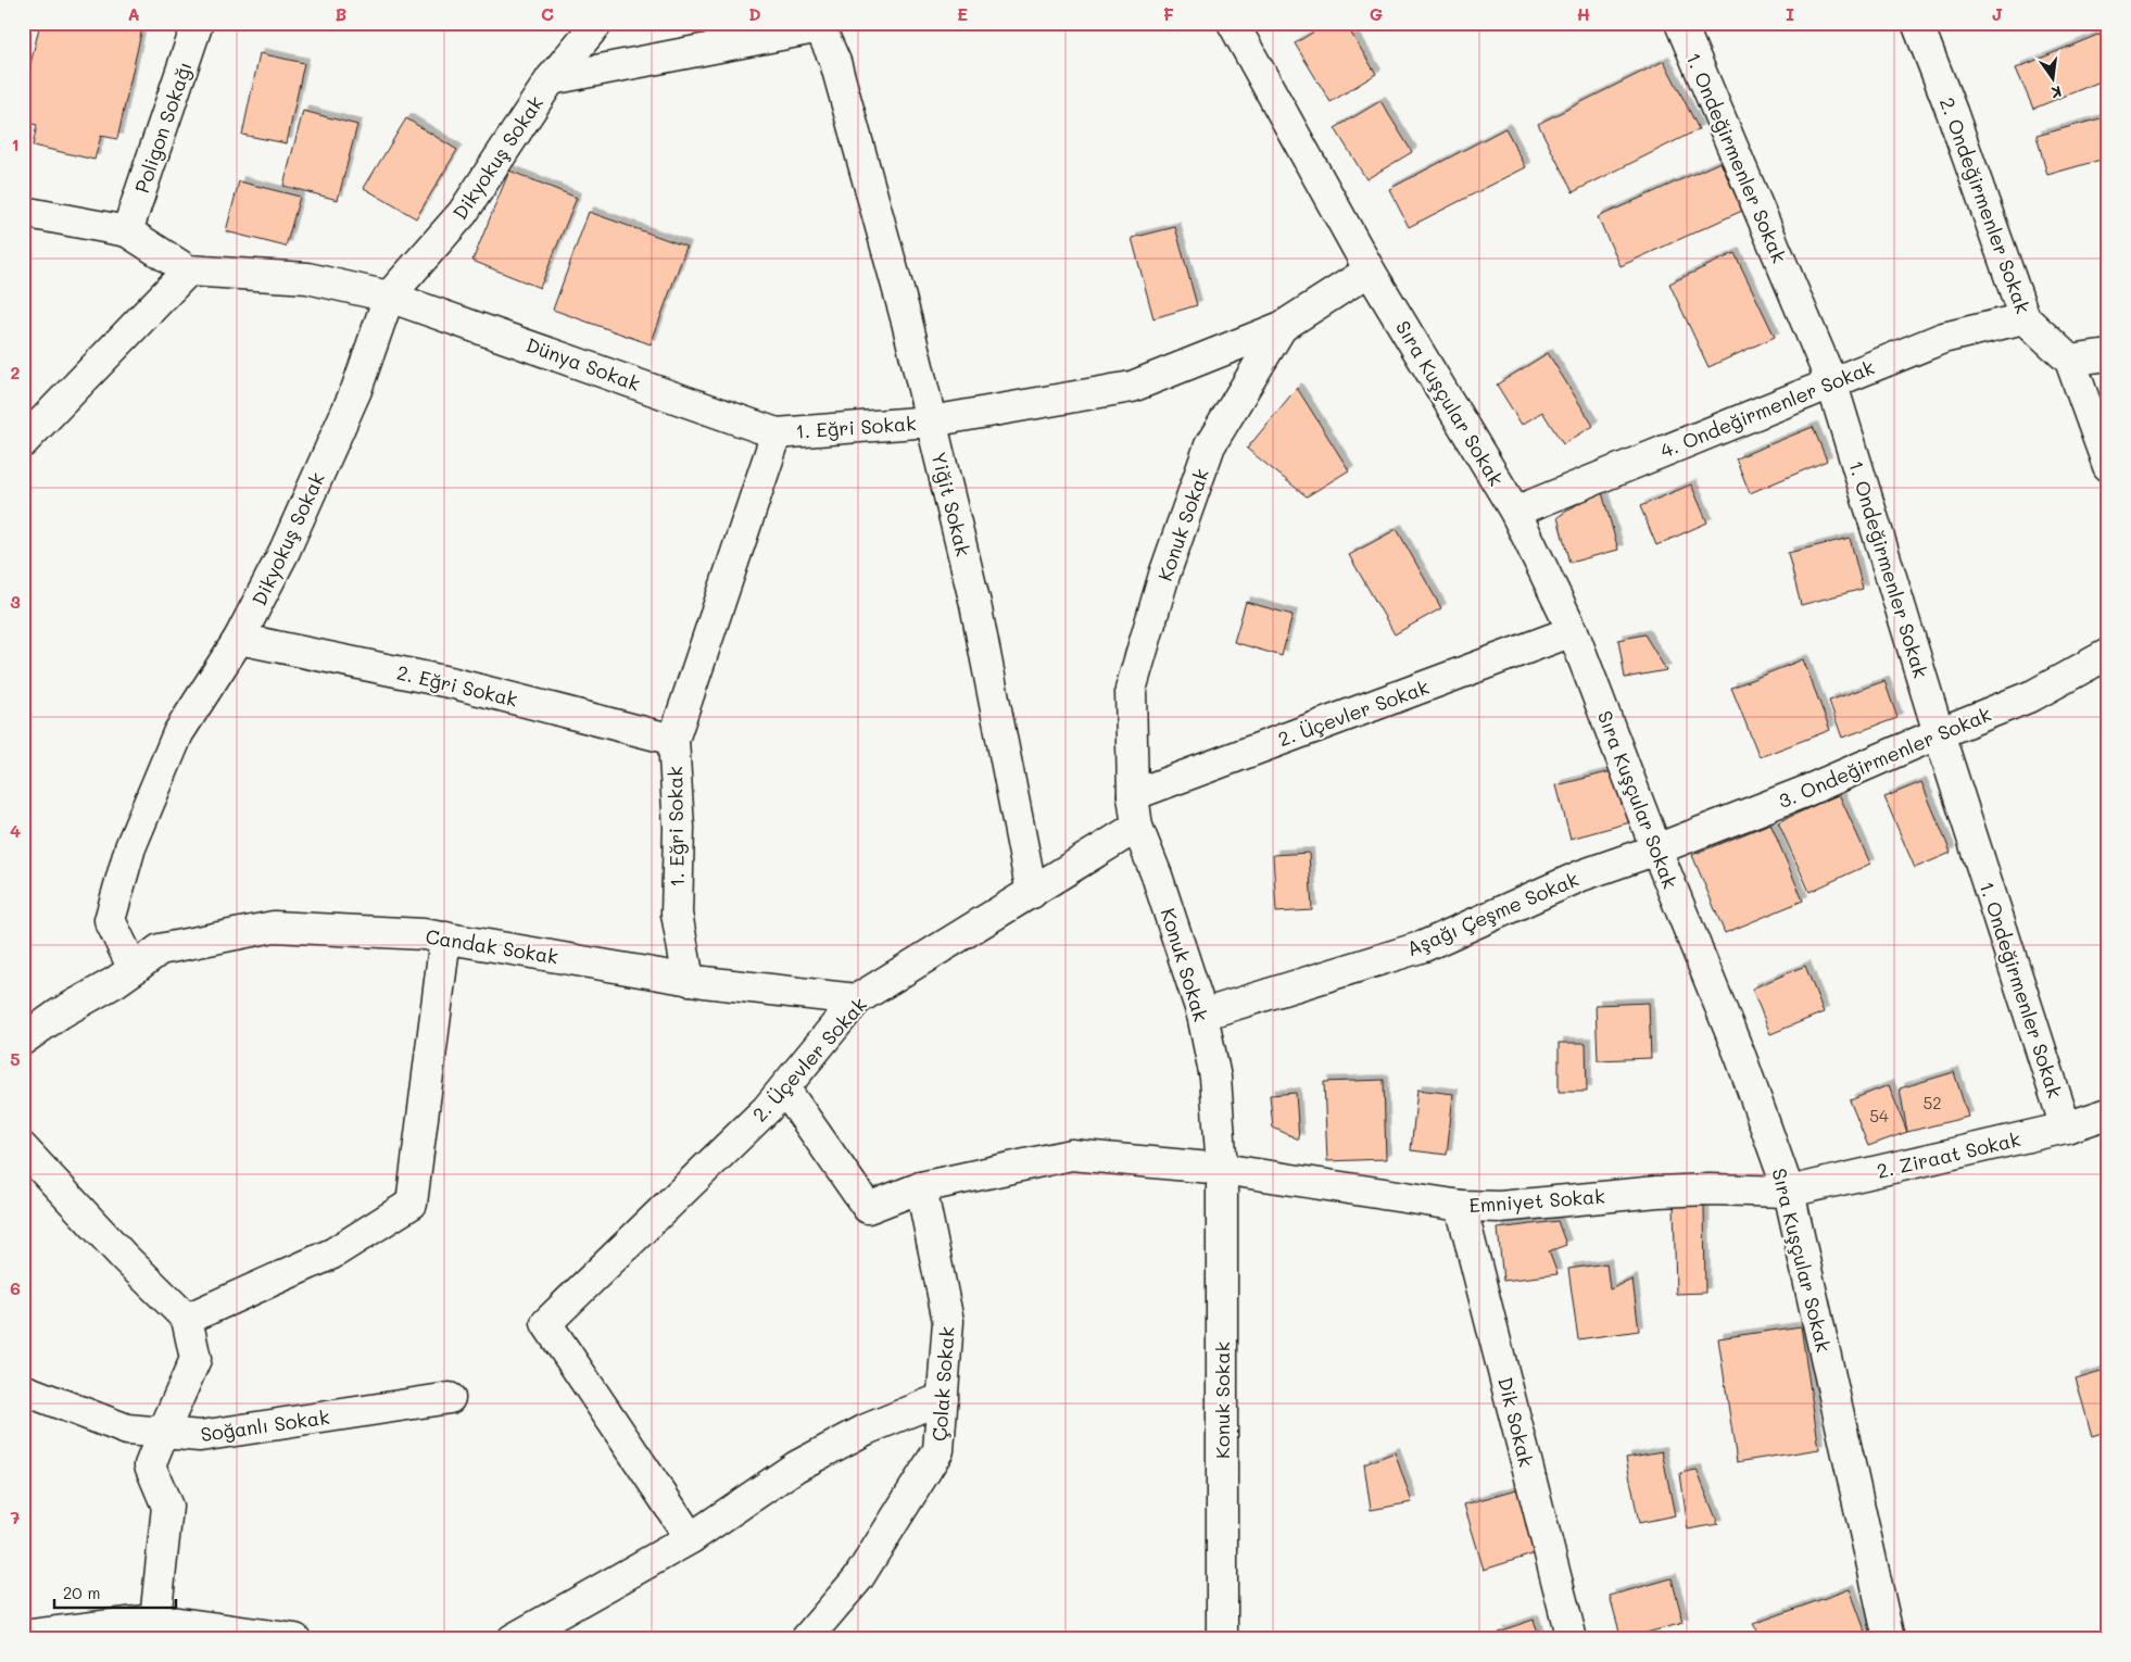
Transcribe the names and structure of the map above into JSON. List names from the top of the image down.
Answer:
{
  "streets": {
    "street": [
      "Poligon Sokağı",
      "Dikyokuş Sokak",
      "1. Ondeğirmenler Sokak",
      "2. Ondeğirmenler Sokak",
      "Dünya Sokak",
      "Sıra Kuşçular Sokak",
      "4. Ondeğirmenler Sokak",
      "1. Eğri Sokak",
      "Yiğit Sokak",
      "Konuk Sokak",
      "2. Eğri Sokak",
      "2. Üçevler Sokak",
      "3. Ondeğirmenler Sokak",
      "Aşağı Çeşme Sokak",
      "Candak Sokak",
      "2. Ziraat Sokak",
      "Emniyet Sokak",
      "Çolak Sokak",
      "Dik Sokak",
      "Soğanlı Sokak"
    ]
  },
  "crossings": [
    ["Dikyokuş Sokak", "Dünya Sokak"],
    ["Dikyokuş Sokak", "2. Eğri Sokak"],
    ["Dikyokuş Sokak", "Candak Sokak"],
    ["1. Ondeğirmenler Sokak", "4. Ondeğirmenler Sokak"],
    ["1. Ondeğirmenler Sokak", "3. Ondeğirmenler Sokak"],
    ["1. Ondeğirmenler Sokak", "2. Ziraat Sokak"],
    ["2. Ondeğirmenler Sokak", "4. Ondeğirmenler Sokak"],
    ["Dünya Sokak", "1. Eğri Sokak"],
    ["Sıra Kuşçular Sokak", "4. Ondeğirmenler Sokak"],
    ["Sıra Kuşçular Sokak", "1. Eğri Sokak"],
    ["Sıra Kuşçular Sokak", "2. Üçevler Sokak"],
    ["Sıra Kuşçular Sokak", "3. Ondeğirmenler Sokak"],
    ["Sıra Kuşçular Sokak", "Aşağı Çeşme Sokak"],
    ["Sıra Kuşçular Sokak", "2. Ziraat Sokak"],
    ["Sıra Kuşçular Sokak", "Emniyet Sokak"],
    ["1. Eğri Sokak", "Yiğit Sokak"],
    ["1. Eğri Sokak", "Konuk Sokak"],
    ["1. Eğri Sokak", "2. Eğri Sokak"],
    ["1. Eğri Sokak", "Candak Sokak"],
    ["Yiğit Sokak", "2. Üçevler Sokak"],
    ["Konuk Sokak", "2. Üçevler Sokak"],
    ["Konuk Sokak", "Aşağı Çeşme Sokak"],
    ["Konuk Sokak", "Emniyet Sokak"],
    ["2. Üçevler Sokak", "Candak Sokak"],
    ["2. Üçevler Sokak", "Emniyet Sokak"],
    ["3. Ondeğirmenler Sokak", "Aşağı Çeşme Sokak"],
    ["2. Ziraat Sokak", "Emniyet Sokak"],
    ["Emniyet Sokak", "Çolak Sokak"],
    ["Emniyet Sokak", "Dik Sokak"]
  ],
  "house_numbers": ["52", "54"],
  "scale_bar": "20 m",
  "north": "bottom",
  "grid": {
    "columns": [
      "A",
      "B",
      "C",
      "D",
      "E",
      "F",
      "G",
      "H",
      "I",
      "J"
    ],
    "rows": [
      "1",
      "2",
      "3",
      "4",
      "5",
      "6",
      "7"
    ]
  }
}
